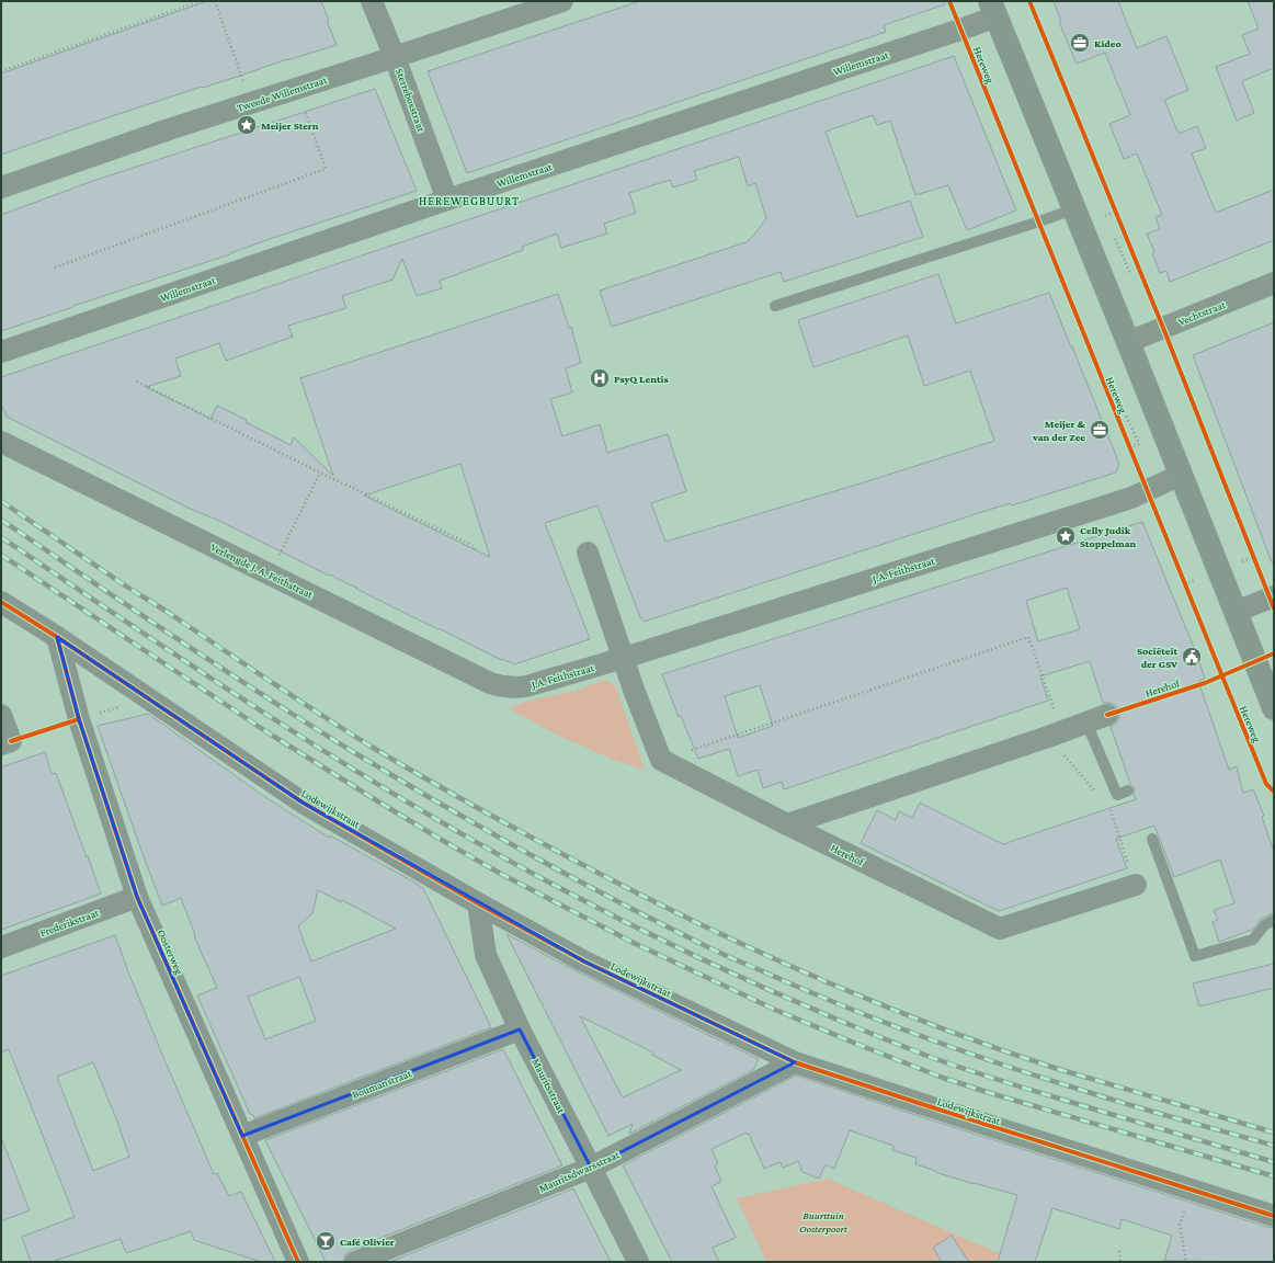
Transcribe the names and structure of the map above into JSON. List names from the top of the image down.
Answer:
{
  "streets": {
    "street": [
      "Willemstraat",
      "Tweede Willemstraat",
      "Sterrebosstraat",
      "Vechtstraat",
      "J.A. Feithstraat",
      "Verlengde J. A. Feithstraat",
      "Herehof",
      "Lodewijkstraat",
      "Frederikstraat",
      "Oosterweg",
      "Boumanstraat",
      "Mauritsstraat",
      "Mauritsdwarsstraat"
    ],
    "cycle path": ["Hereweg"]
  },
  "crossings": [
    ["Willemstraat", "Sterrebosstraat"],
    ["Tweede Willemstraat", "Sterrebosstraat"],
    ["J.A. Feithstraat", "Verlengde J. A. Feithstraat"],
    ["Lodewijkstraat", "Oosterweg"],
    ["Lodewijkstraat", "Mauritsstraat"],
    ["Lodewijkstraat", "Mauritsdwarsstraat"],
    ["Frederikstraat", "Oosterweg"],
    ["Oosterweg", "Boumanstraat"],
    ["Boumanstraat", "Mauritsstraat"],
    ["Mauritsstraat", "Mauritsdwarsstraat"]
  ],
  "districts": ["HEREWEGBUURT"],
  "parks": ["Buurttuin Oosterpoort"],
  "places": {
    "office": ["Kideo", "Meijer & van der Zee"],
    "place": ["Meijer Stern", "Celly Judik Stoppelman"],
    "hospital": ["PsyQ Lentis"],
    "public building": ["Sociëteit der GSV"],
    "bar": ["Café Olivier"]
  }
}
